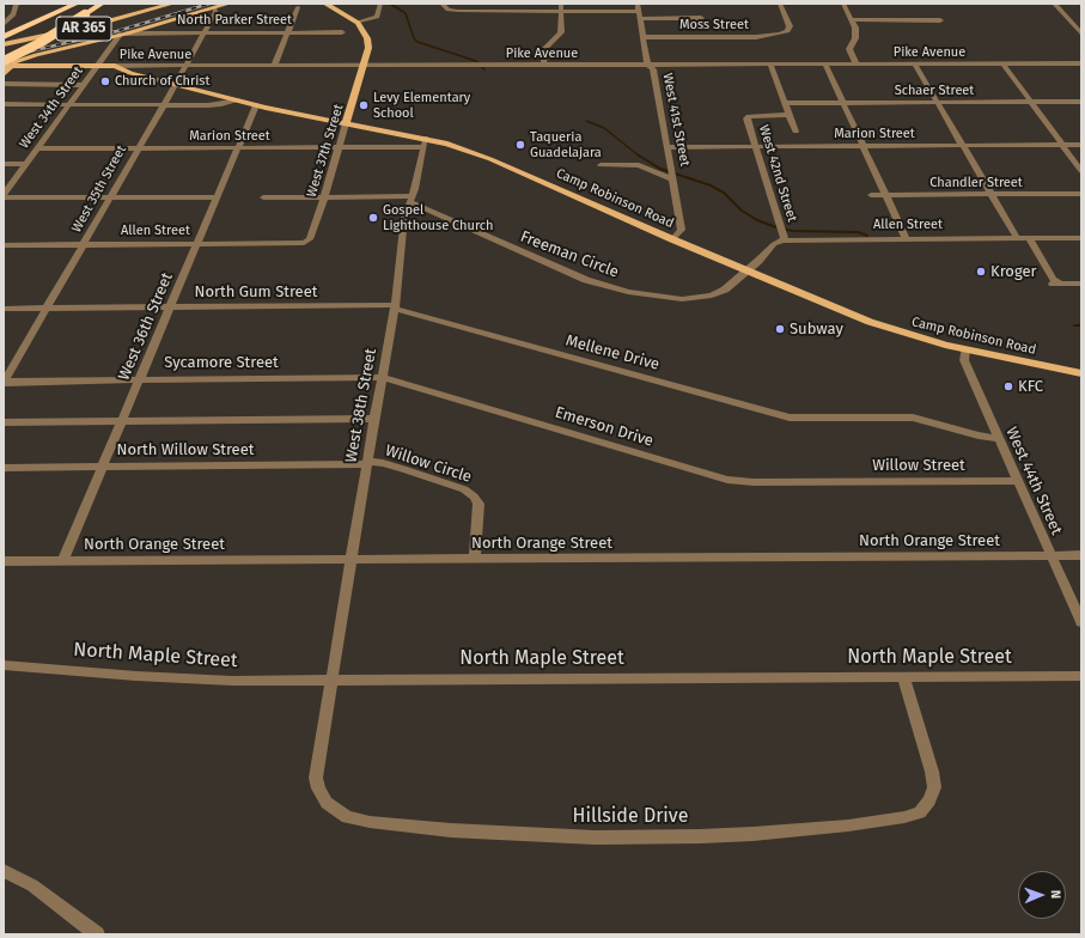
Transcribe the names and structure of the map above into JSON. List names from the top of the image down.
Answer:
{
  "streets": {
    "main road": [
      "AR 365",
      "Pike Avenue",
      "West 37th Street",
      "Camp Robinson Road"
    ],
    "street": [
      "North Parker Street",
      "Moss Street",
      "Schaer Street",
      "West 34th Street",
      "West 41st Street",
      "Marion Street",
      "West 42nd Street",
      "Chandler Street",
      "West 35th Street",
      "Allen Street",
      "Freeman Circle",
      "North Gum Street",
      "West 36th Street",
      "Mellene Drive",
      "Sycamore Street",
      "West 38th Street",
      "Emerson Drive",
      "North Willow Street",
      "Willow Circle",
      "Willow Street",
      "West 44th Street",
      "North Orange Street",
      "North Maple Street",
      "Hillside Drive"
    ]
  },
  "crossings": [
    ["North Parker Street", "West 34th Street"],
    ["North Parker Street", "West 35th Street"],
    ["Moss Street", "West 41st Street"],
    ["Pike Avenue", "West 34th Street"],
    ["Pike Avenue", "West 41st Street"],
    ["Pike Avenue", "West 37th Street"],
    ["Pike Avenue", "West 35th Street"],
    ["Pike Avenue", "Camp Robinson Road"],
    ["West 34th Street", "Marion Street"],
    ["West 34th Street", "Camp Robinson Road"],
    ["West 41st Street", "Marion Street"],
    ["West 41st Street", "Camp Robinson Road"],
    ["Marion Street", "West 37th Street"],
    ["Marion Street", "West 42nd Street"],
    ["Marion Street", "West 35th Street"],
    ["Marion Street", "Camp Robinson Road"],
    ["Marion Street", "West 36th Street"],
    ["Marion Street", "West 38th Street"],
    ["West 37th Street", "Camp Robinson Road"],
    ["West 37th Street", "Allen Street"],
    ["West 42nd Street", "Allen Street"],
    ["West 35th Street", "Camp Robinson Road"],
    ["West 35th Street", "Allen Street"],
    ["West 35th Street", "North Gum Street"],
    ["West 35th Street", "Sycamore Street"],
    ["Camp Robinson Road", "Freeman Circle"],
    ["Camp Robinson Road", "West 36th Street"],
    ["Camp Robinson Road", "West 38th Street"],
    ["Camp Robinson Road", "West 44th Street"],
    ["Allen Street", "West 36th Street"],
    ["Freeman Circle", "West 38th Street"],
    ["North Gum Street", "West 36th Street"],
    ["North Gum Street", "Mellene Drive"],
    ["North Gum Street", "West 38th Street"],
    ["West 36th Street", "Sycamore Street"],
    ["West 36th Street", "North Willow Street"],
    ["West 36th Street", "North Orange Street"],
    ["Mellene Drive", "West 38th Street"],
    ["Mellene Drive", "West 44th Street"],
    ["Sycamore Street", "West 38th Street"],
    ["Sycamore Street", "Emerson Drive"],
    ["West 38th Street", "Emerson Drive"],
    ["West 38th Street", "North Willow Street"],
    ["West 38th Street", "Willow Circle"],
    ["West 38th Street", "North Orange Street"],
    ["West 38th Street", "North Maple Street"],
    ["West 38th Street", "Hillside Drive"],
    ["Emerson Drive", "Willow Street"],
    ["North Willow Street", "Willow Circle"],
    ["Willow Circle", "North Orange Street"],
    ["Willow Street", "West 44th Street"],
    ["West 44th Street", "North Orange Street"],
    ["North Maple Street", "Hillside Drive"]
  ],
  "places": [
    "Church of Christ",
    "Levy Elementary School",
    "Taqueria Guadelajara",
    "Gospel Lighthouse Church",
    "Kroger",
    "Subway",
    "KFC"
  ],
  "north": "right"
}
